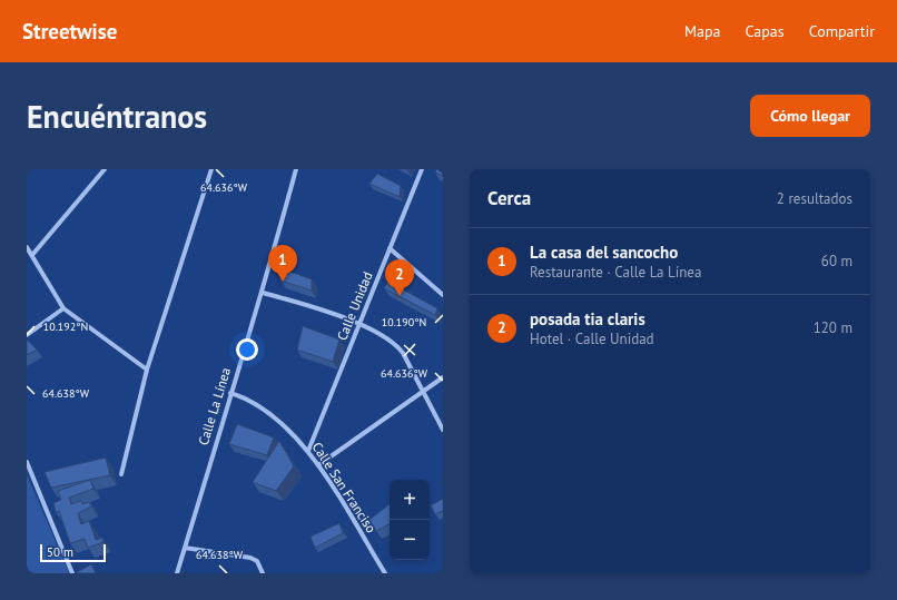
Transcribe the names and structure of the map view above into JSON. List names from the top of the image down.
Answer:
{
  "streets": {
    "street": ["Calle Unidad", "Calle La Línea", "Calle San Franciso"]
  },
  "crossings": [
    ["Calle Unidad", "Calle San Franciso"],
    ["Calle La Línea", "Calle San Franciso"]
  ],
  "scale_bar": "50 m",
  "page": {
    "header": "Streetwise",
    "nav": ["Mapa", "Capas", "Compartir"],
    "buttons": "Cómo llegar",
    "title": "Encuéntranos",
    "heading": ["Cerca", "2 resultados"],
    "list": [
      {
        "mark": "1",
        "name": "La casa del sancocho",
        "note": "Restaurante · Calle La Línea",
        "value": "60 m"
      },
      {
        "mark": "2",
        "name": "posada tia claris",
        "note": "Hotel · Calle Unidad",
        "value": "120 m"
      }
    ],
    "pins": ["1", "2"],
    "map_buttons": ["+", "−"],
    "scale": "50 m"
  },
  "coordinates": [
    "64.636°W",
    "10.190°N",
    "10.192°N",
    "64.638°W"
  ]
}
